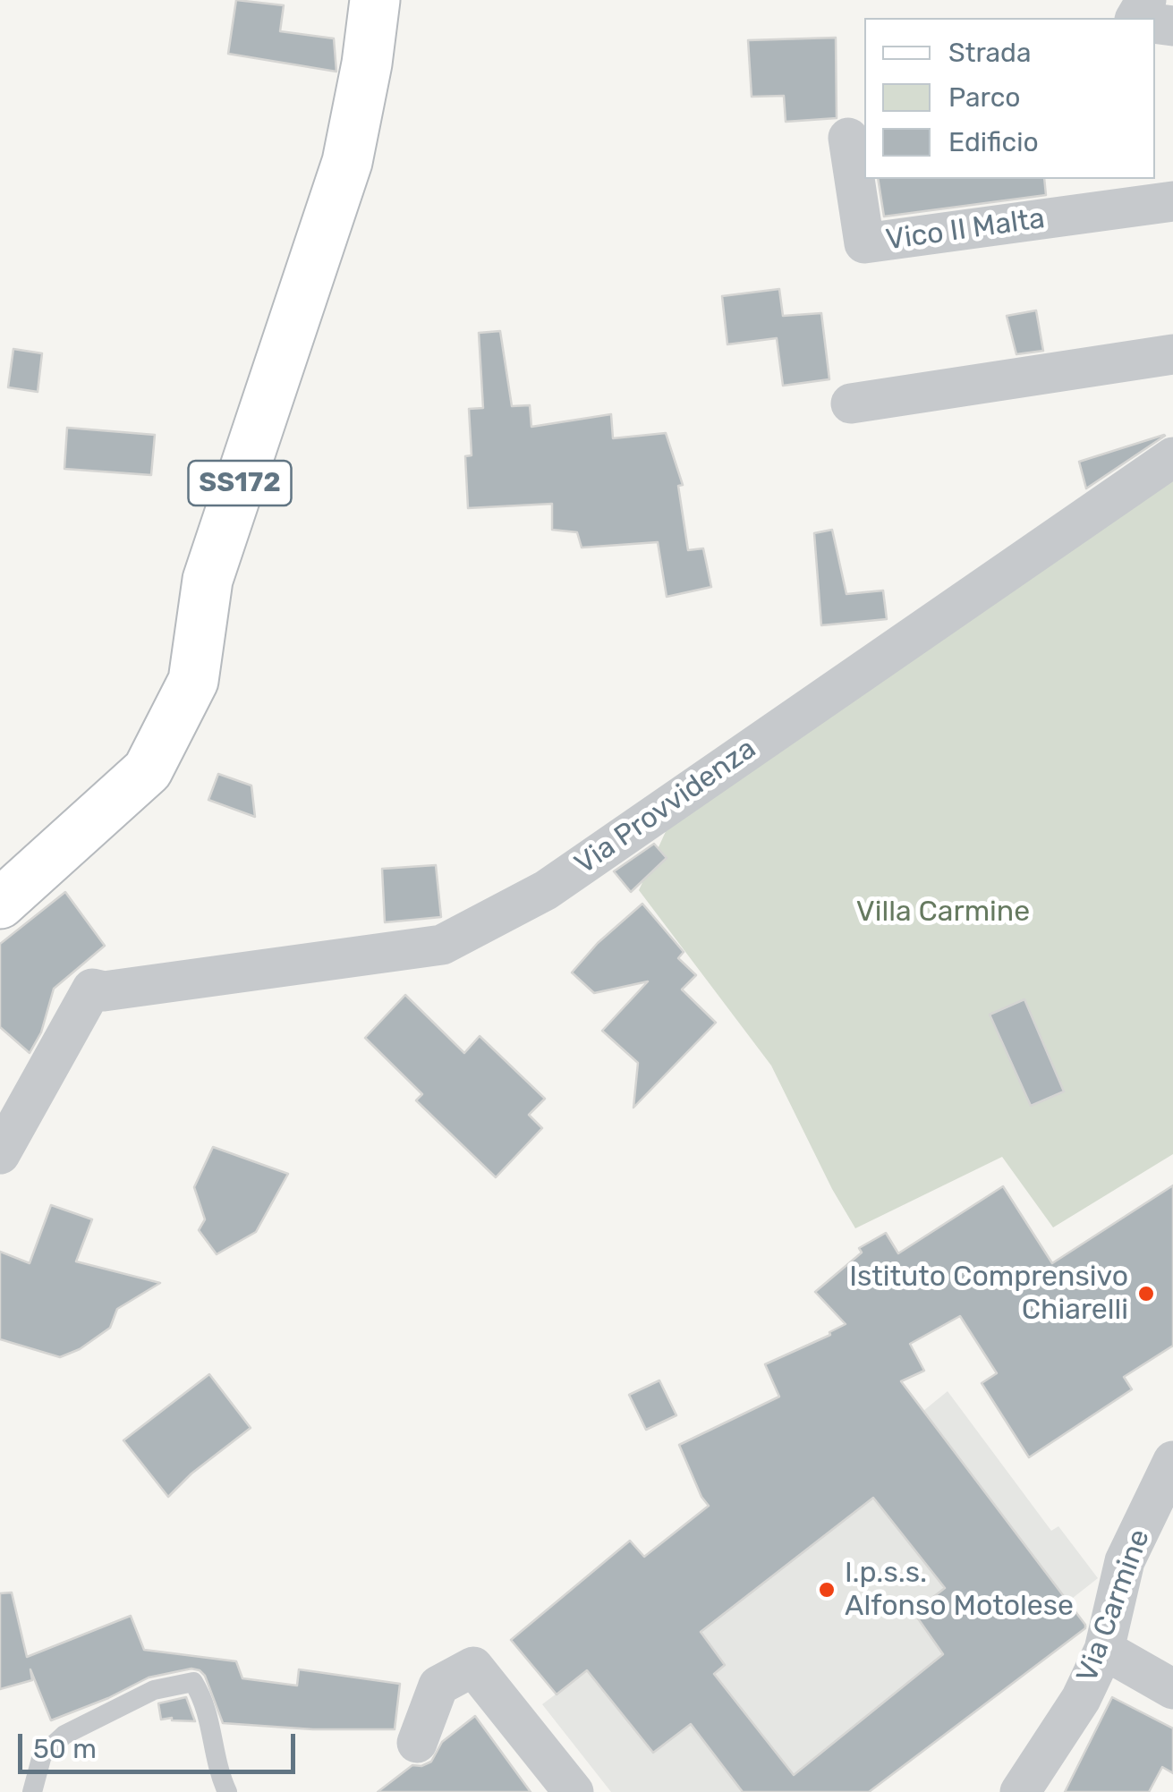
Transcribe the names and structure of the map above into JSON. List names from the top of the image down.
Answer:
{
  "streets": {
    "main road": ["SS172"],
    "street": ["Vico II Malta", "Via Provvidenza", "Via Carmine"]
  },
  "parks": ["Villa Carmine"],
  "places": ["Istituto Comprensivo Chiarelli", "I.p.s.s. Alfonso Motolese"],
  "legend": ["Strada", "Parco", "Edificio"],
  "scale_bar": "50 m"
}
